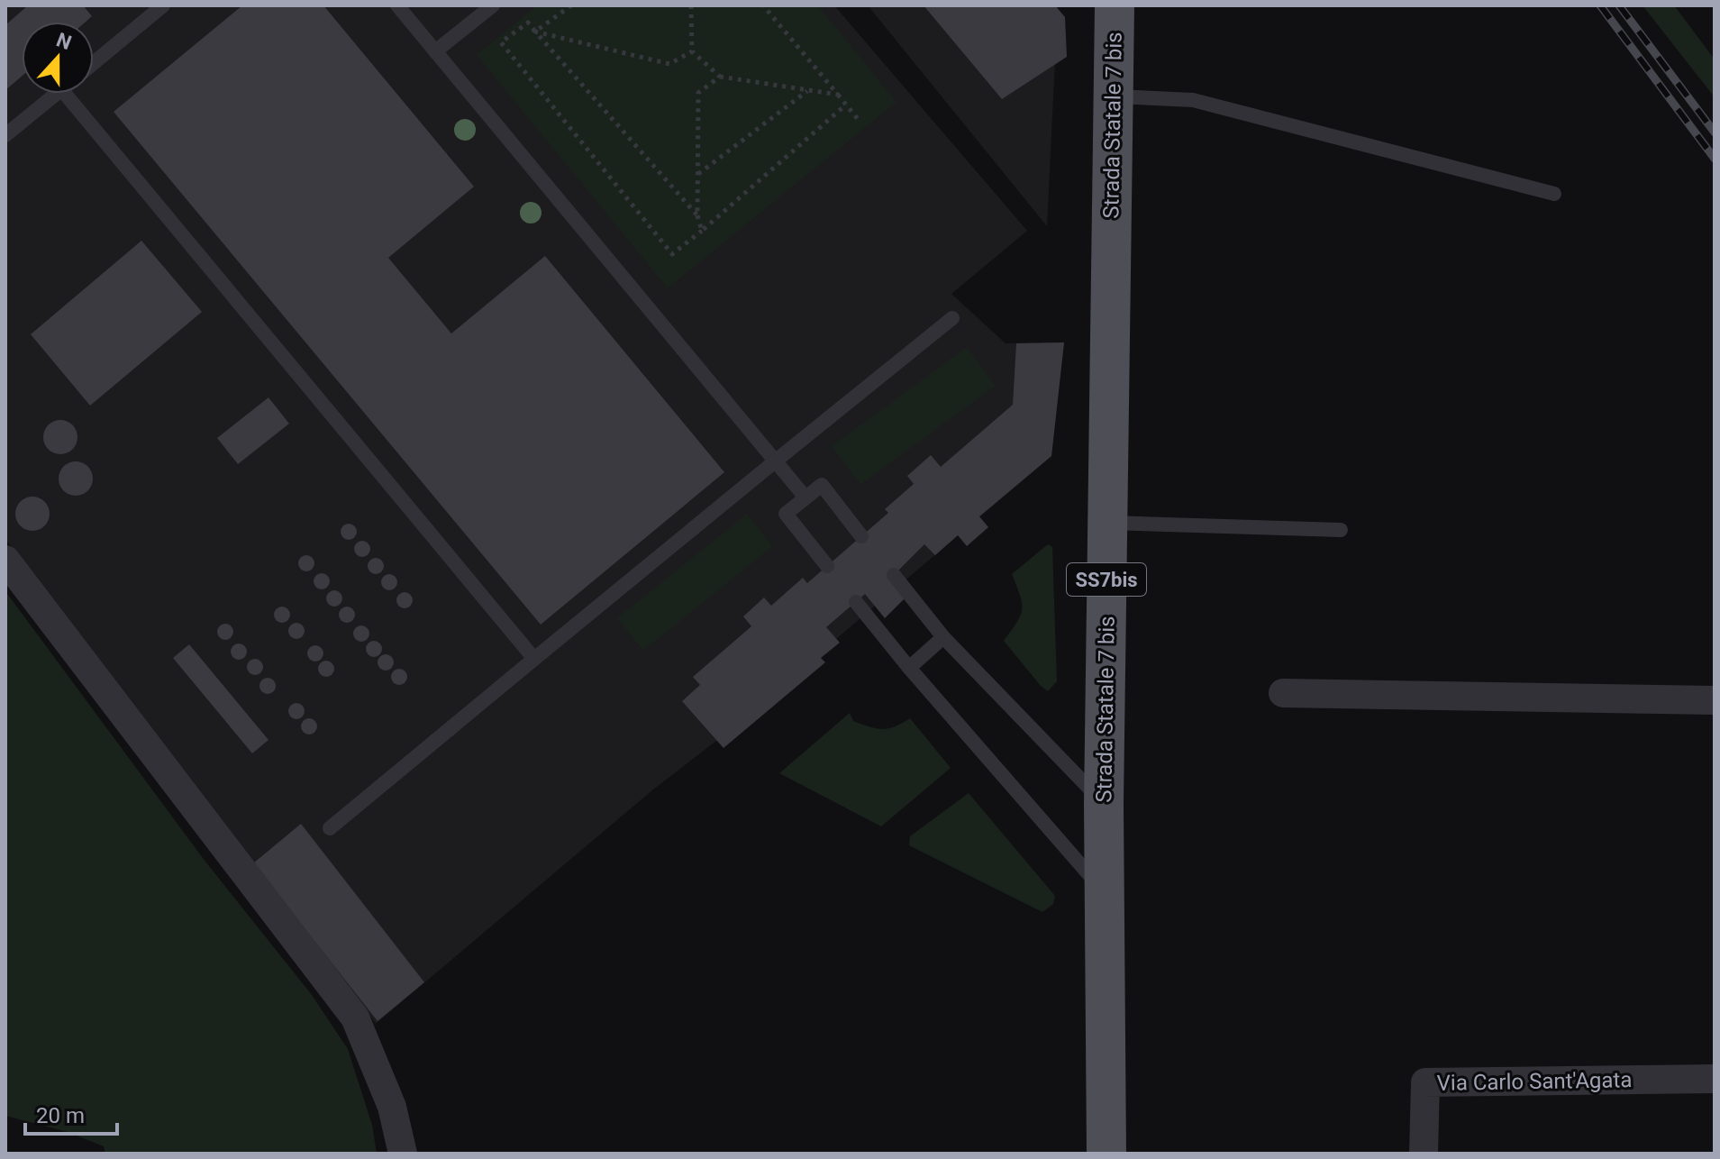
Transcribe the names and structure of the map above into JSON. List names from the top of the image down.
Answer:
{
  "streets": {
    "main road": ["Strada Statale 7 bis", "SS7bis"],
    "street": ["Via Carlo Sant'Agata"]
  },
  "scale_bar": "20 m",
  "north": "top"
}
